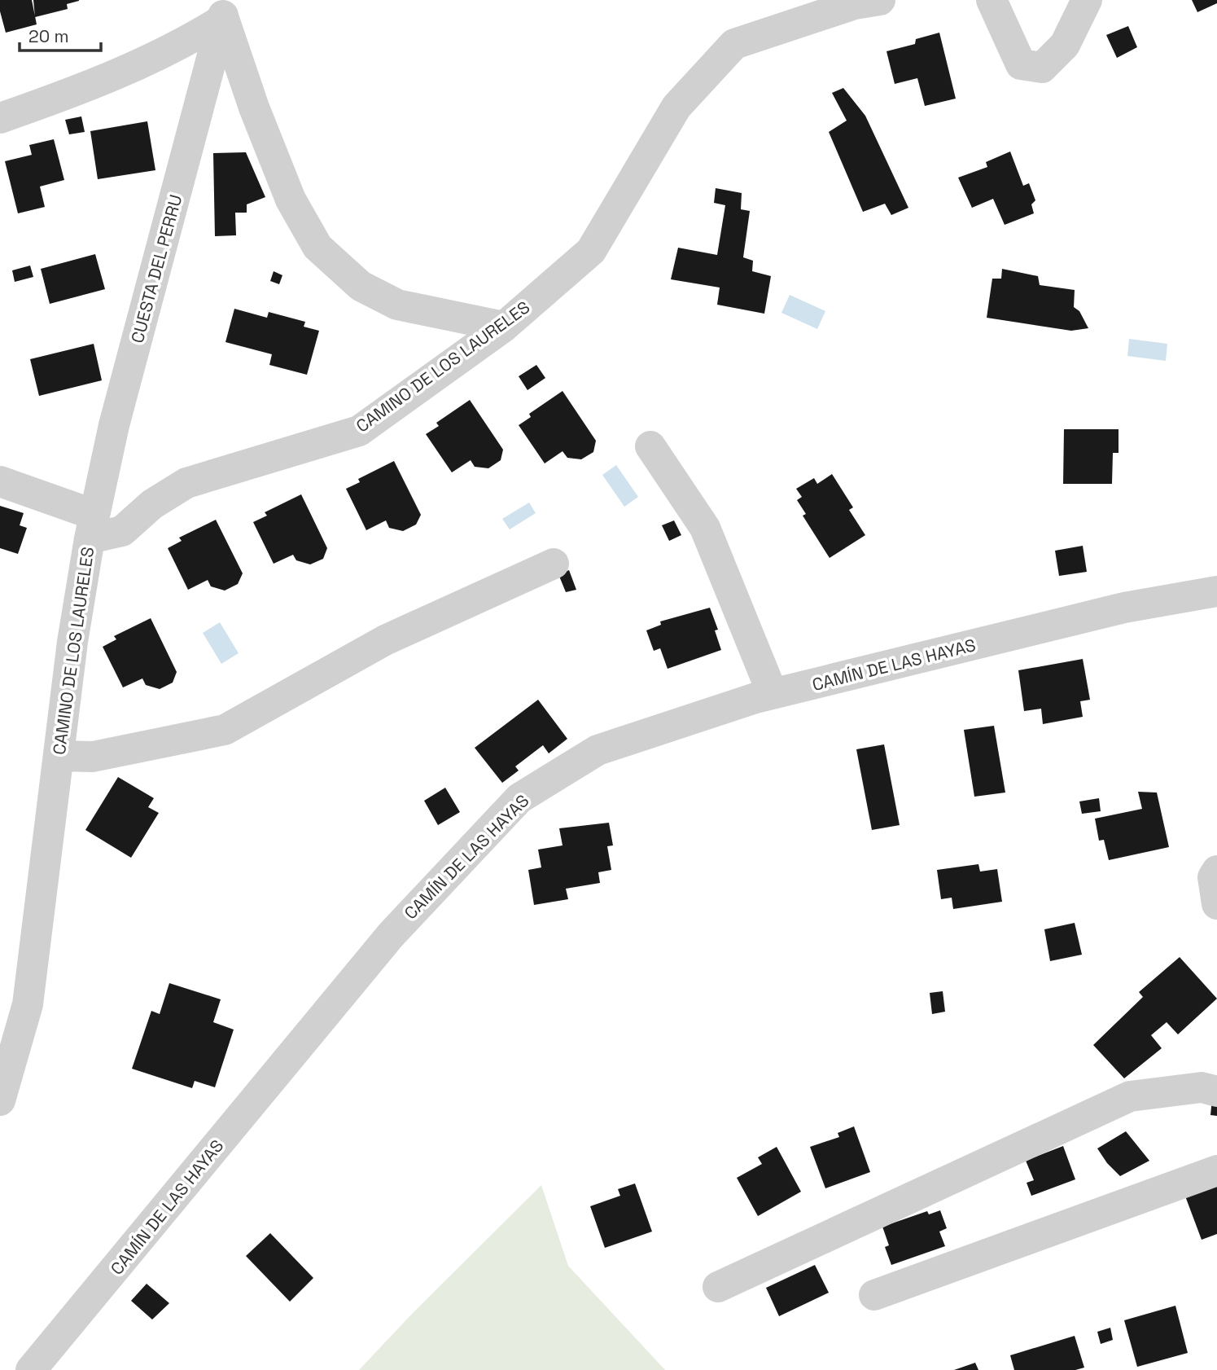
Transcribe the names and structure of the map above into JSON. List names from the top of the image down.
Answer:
{
  "streets": {
    "street": ["CUESTA DEL PERRU", "CAMINO DE LOS LAURELES", "CAMÍN DE LAS HAYAS"]
  },
  "crossings": [
    ["CUESTA DEL PERRU", "CAMINO DE LOS LAURELES"]
  ],
  "scale_bar": "20 m"
}
